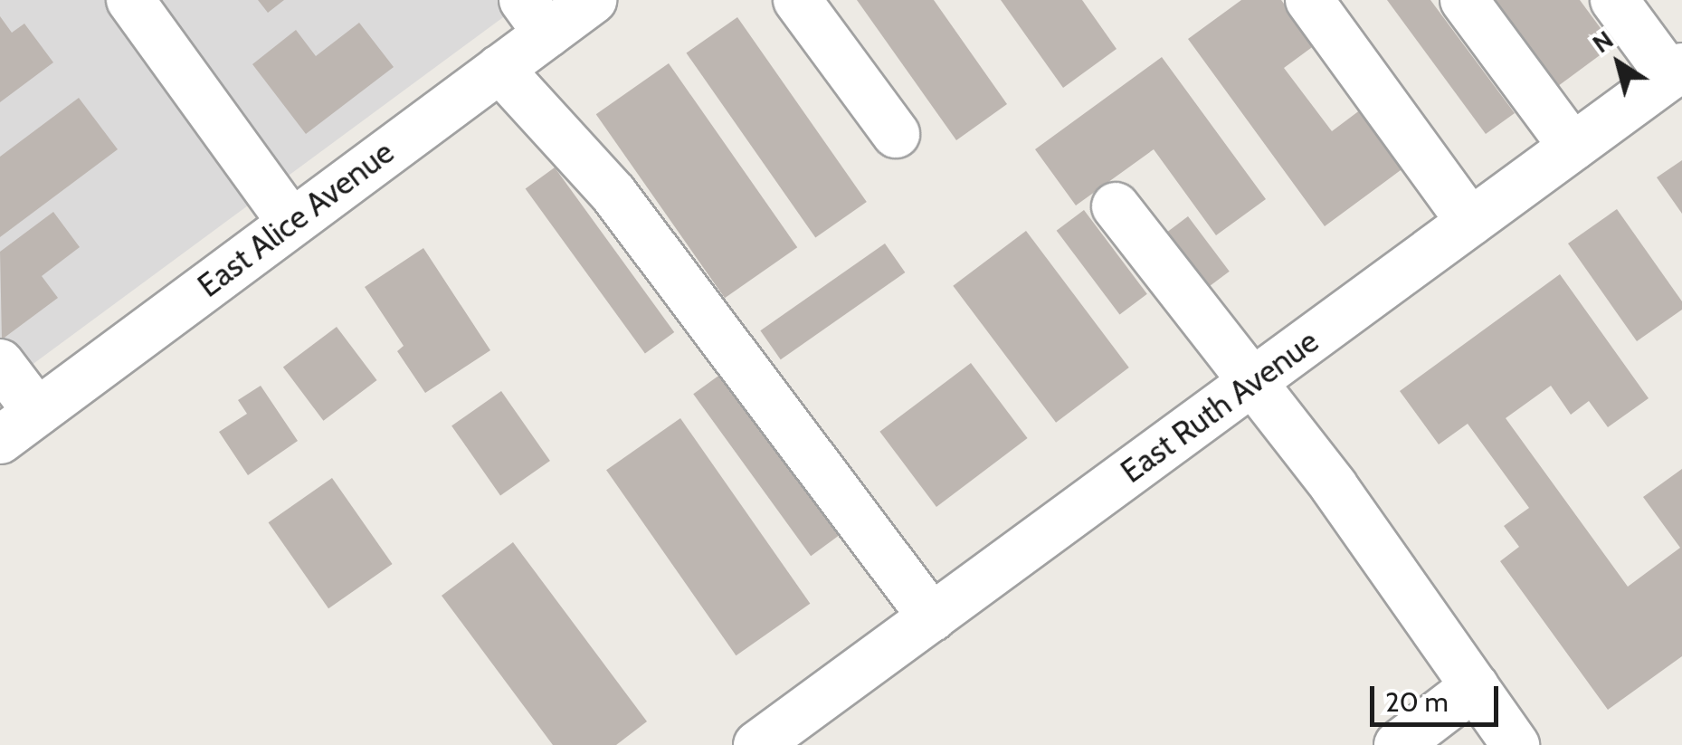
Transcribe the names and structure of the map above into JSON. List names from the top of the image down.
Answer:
{
  "streets": {
    "street": ["East Alice Avenue", "East Ruth Avenue"]
  },
  "scale_bar": "20 m",
  "north": "top left"
}
